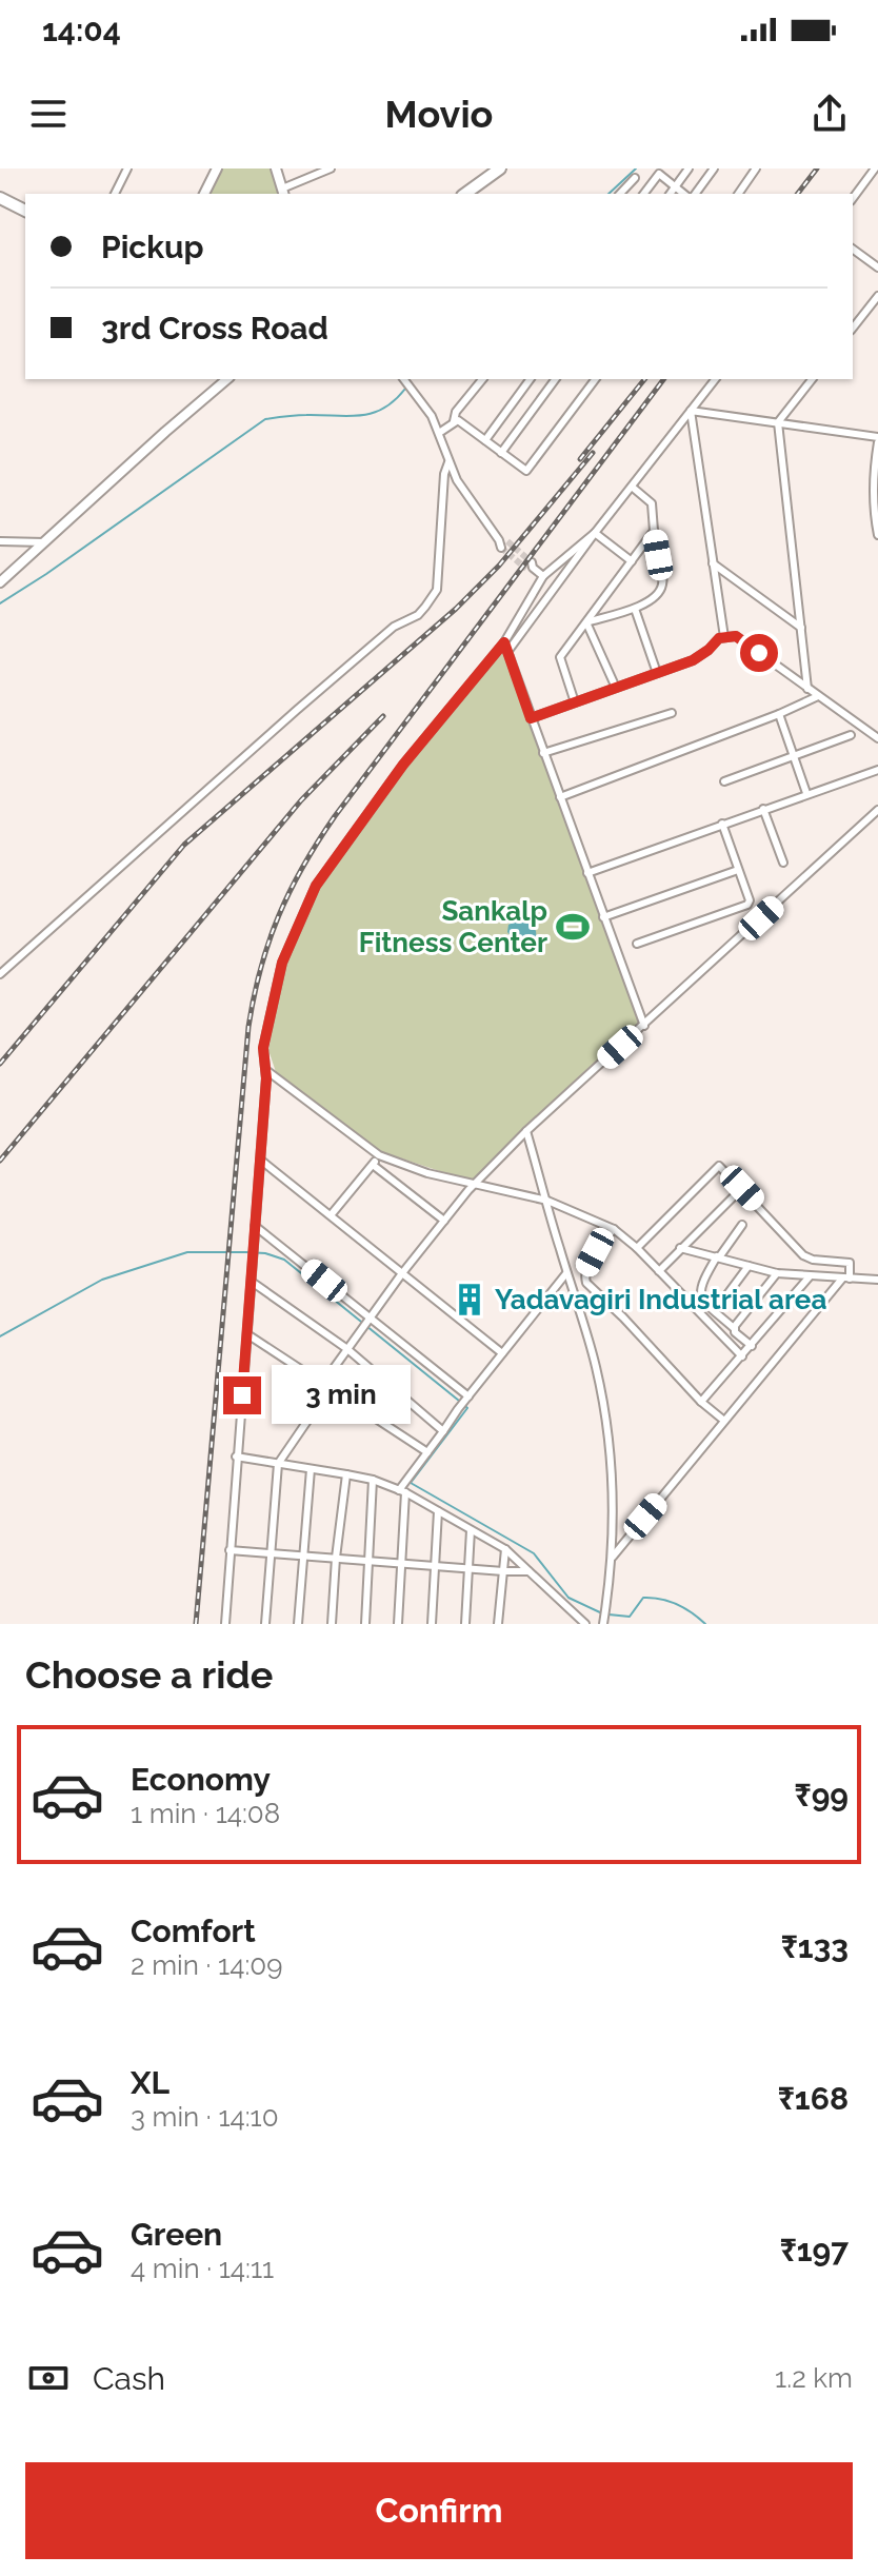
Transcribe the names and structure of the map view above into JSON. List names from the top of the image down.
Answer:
{
  "places": {
    "sports": ["Sankalp Fitness Center"],
    "building": ["Yadavagiri Industrial area"]
  },
  "page": {
    "status": "14:04",
    "header": "Movio",
    "banner": ["Pickup", "3rd Cross Road"],
    "bubble": "3 min",
    "heading": "Choose a ride",
    "list": [
      {
        "name": "Economy",
        "note": "1 min · 14:08",
        "value": "₹99"
      },
      {
        "name": "Comfort",
        "note": "2 min · 14:09",
        "value": "₹133"
      },
      {
        "name": "XL",
        "note": "3 min · 14:10",
        "value": "₹168"
      },
      {
        "name": "Green",
        "note": "4 min · 14:11",
        "value": "₹197"
      }
    ],
    "pay": ["Cash", "1.2 km"],
    "buttons": "Confirm"
  }
}
